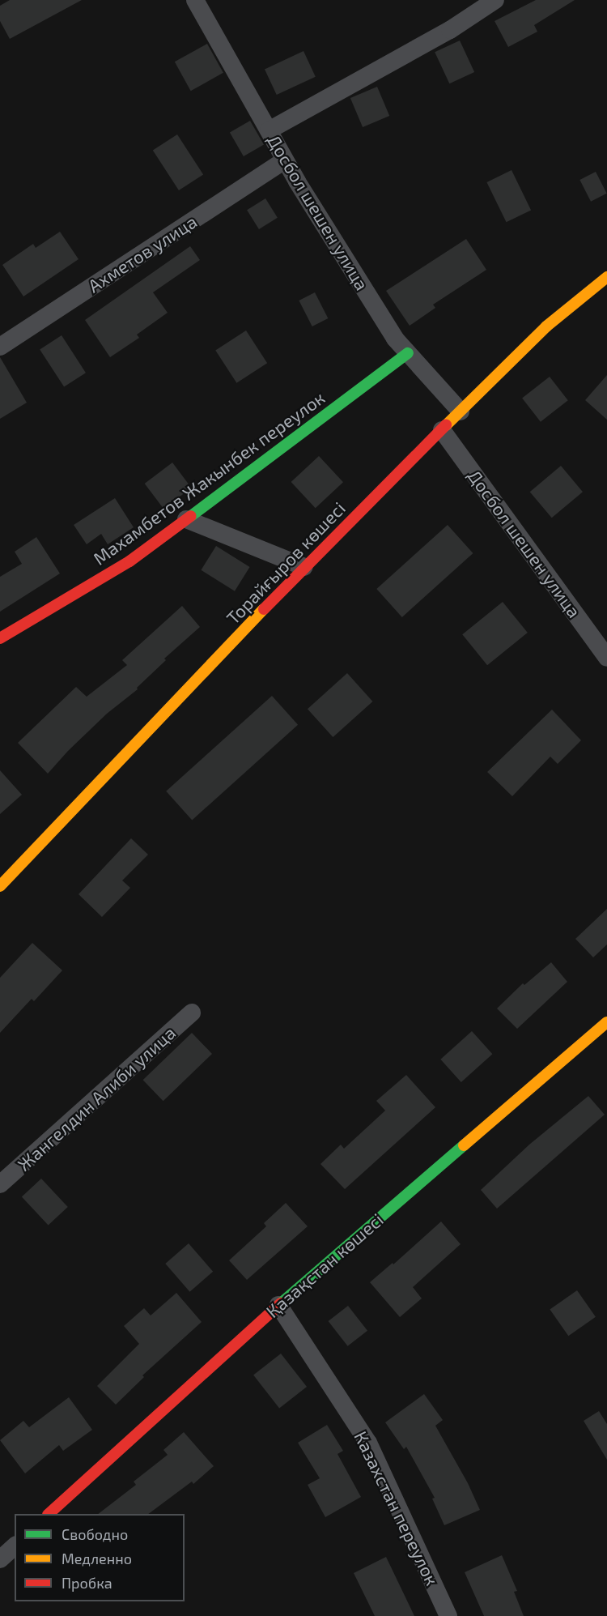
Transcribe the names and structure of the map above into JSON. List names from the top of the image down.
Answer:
{
  "streets": {
    "street": [
      "Досбол шешен улица",
      "Ахметов улица",
      "Махамбетов Жакынбек переулок",
      "Торайғыров көшесі",
      "Жангелдин Алиби улица",
      "Қазақстан көшесі",
      "Казахстан переулок"
    ]
  },
  "crossings": [
    ["Досбол шешен улица", "Ахметов улица"],
    ["Досбол шешен улица", "Махамбетов Жакынбек переулок"],
    ["Досбол шешен улица", "Торайғыров көшесі"],
    ["Қазақстан көшесі", "Казахстан переулок"]
  ],
  "legend": ["Свободно", "Медленно", "Пробка"]
}
